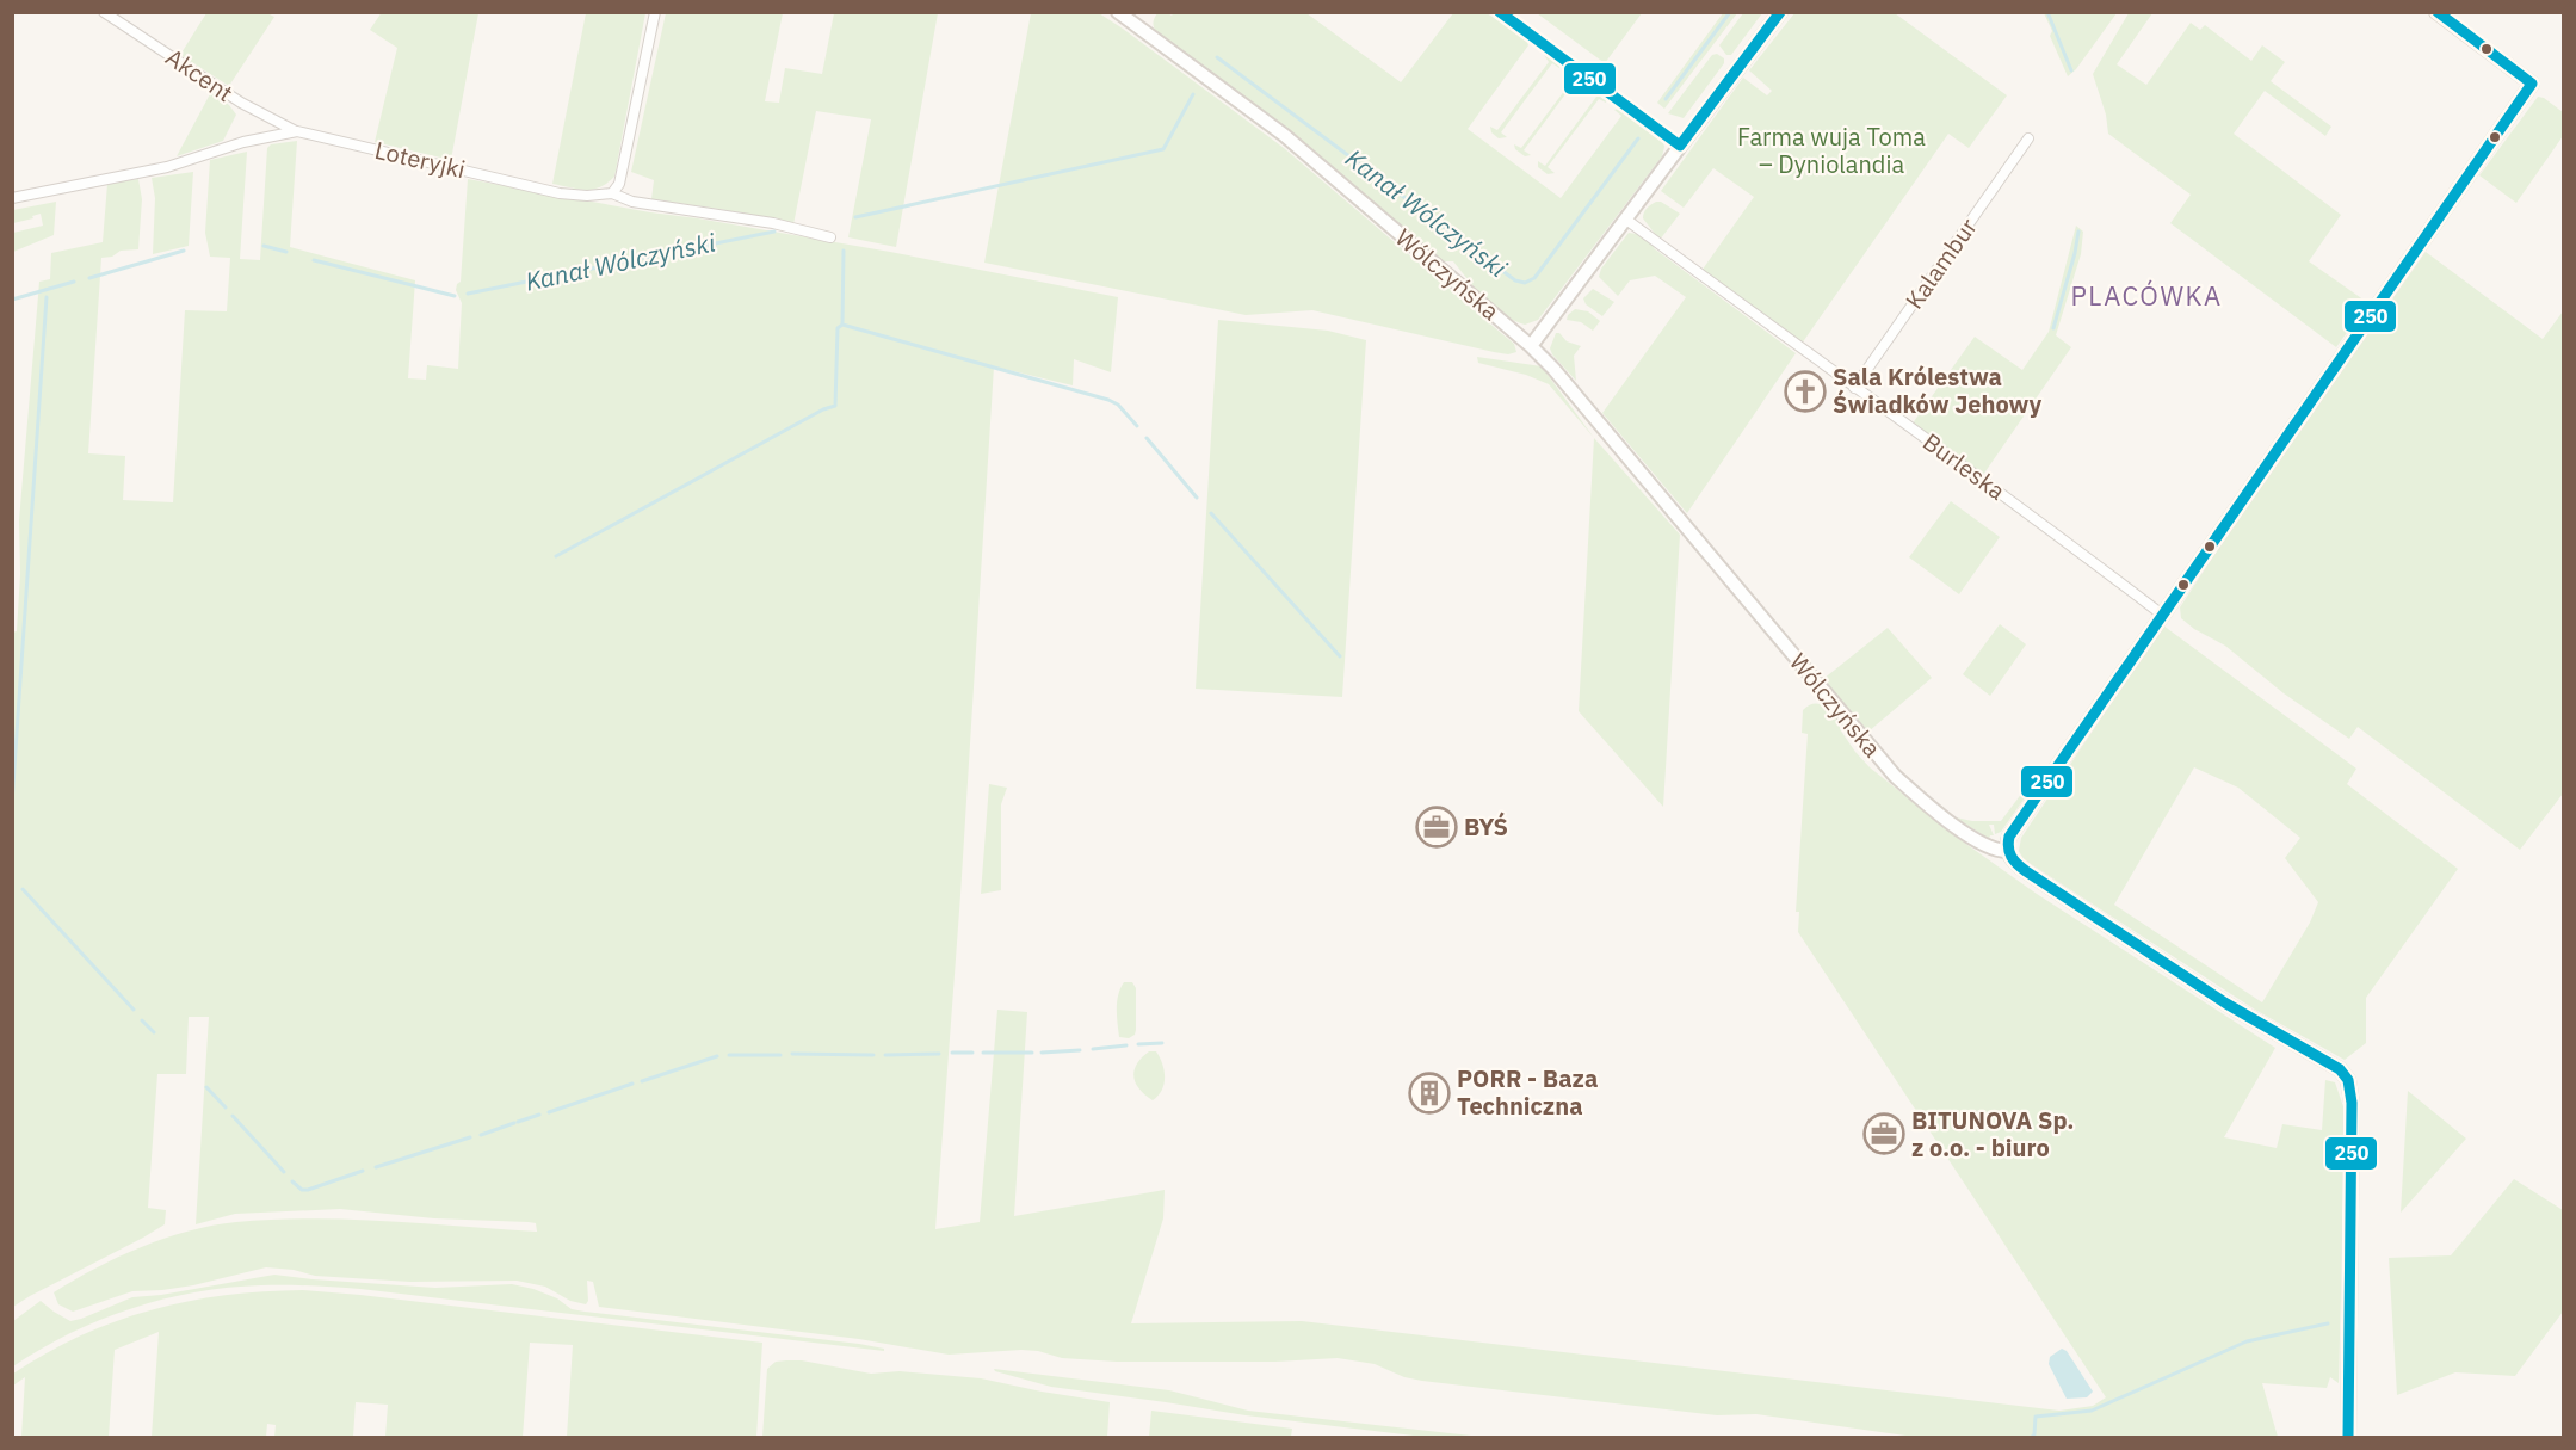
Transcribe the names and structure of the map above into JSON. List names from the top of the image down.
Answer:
{
  "streets": {
    "street": [
      "Akcent",
      "Loteryjki",
      "Kalambur",
      "Wólczyńska",
      "Burleska"
    ]
  },
  "crossings": [
    ["Akcent", "Loteryjki"],
    ["Kalambur", "Burleska"]
  ],
  "districts": ["PLACÓWKA"],
  "water": ["Kanał Wólczyński"],
  "parks": ["Farma wuja Toma – Dyniolandia"],
  "places": {
    "church": ["Sala Królestwa Świadków Jehowy"],
    "office": ["BYŚ", "BITUNOVA Sp. z o.o. - biuro"],
    "building": ["PORR - Baza Techniczna"]
  },
  "lines": ["transit line 250"]
}
